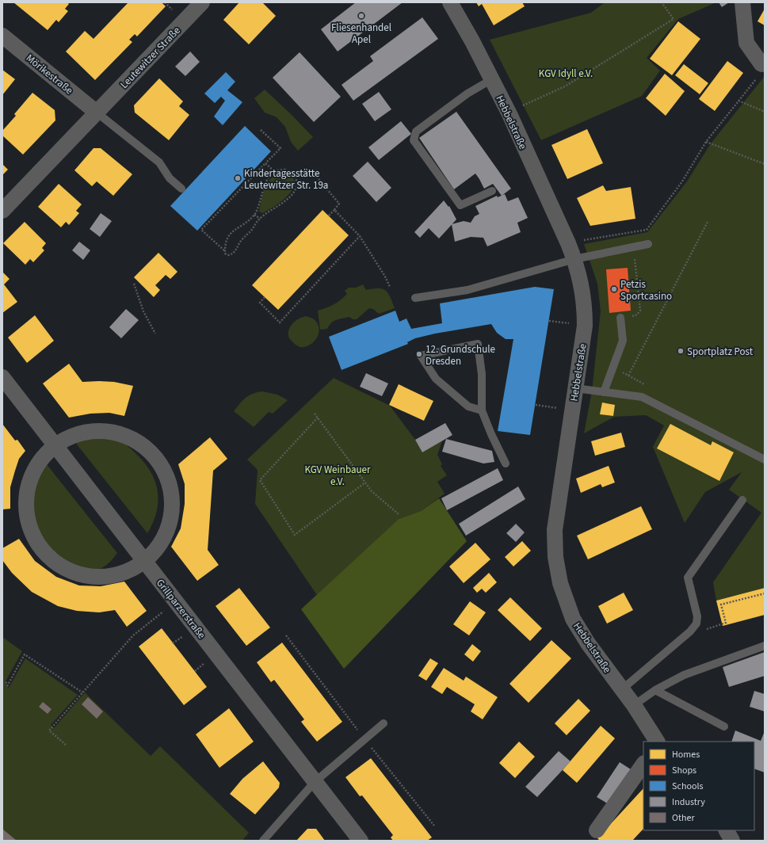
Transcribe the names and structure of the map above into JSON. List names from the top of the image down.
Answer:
{
  "streets": {
    "street": [
      "Leutewitzer Straße",
      "Mörikestraße",
      "Hebbelstraße",
      "Grillparzerstraße"
    ]
  },
  "crossings": [
    ["Leutewitzer Straße", "Mörikestraße"]
  ],
  "parks": ["KGV Idyll e.V.", "KGV Weinbauer e.V."],
  "places": [
    "Fliesenhandel Apel",
    "Kindertagesstätte Leutewitzer Str. 19a",
    "Petzis Sportcasino",
    "Sportplatz Post",
    "12. Grundschule Dresden"
  ],
  "legend": [
    "Homes",
    "Shops",
    "Schools",
    "Industry",
    "Other"
  ]
}
